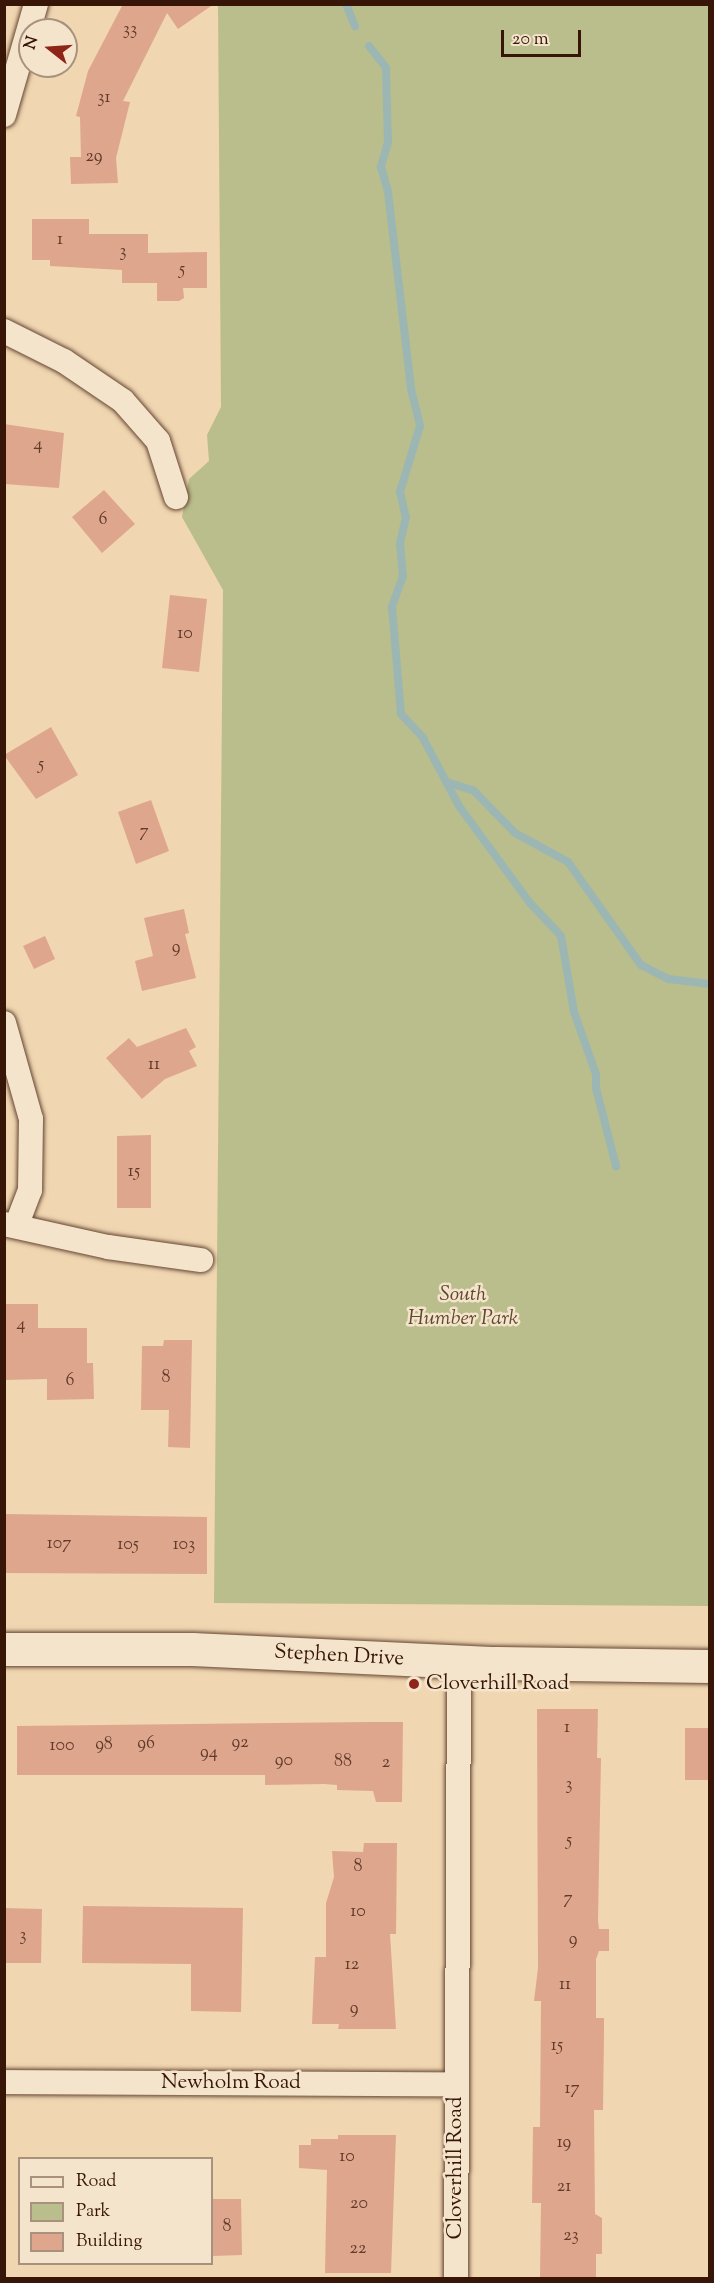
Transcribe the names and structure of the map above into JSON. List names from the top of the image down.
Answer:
{
  "streets": {
    "street": ["Stephen Drive", "Newholm Road", "Cloverhill Road"]
  },
  "crossings": [
    ["Stephen Drive", "Cloverhill Road"],
    ["Newholm Road", "Cloverhill Road"]
  ],
  "parks": ["South Humber Park"],
  "places": ["Cloverhill Road"],
  "house_numbers": [
    "33",
    "31",
    "29",
    "1",
    "3",
    "5",
    "4",
    "6",
    "10",
    "5",
    "7",
    "9",
    "11",
    "15",
    "4",
    "8",
    "6",
    "107",
    "105",
    "103",
    "1",
    "92",
    "96",
    "98",
    "100",
    "94",
    "90",
    "88",
    "2",
    "3",
    "5",
    "8",
    "7",
    "10",
    "3",
    "9",
    "12",
    "11",
    "9",
    "15",
    "17",
    "19",
    "10",
    "21",
    "20",
    "8",
    "23",
    "22"
  ],
  "legend": ["Road", "Park", "Building"],
  "scale_bar": "20 m",
  "north": "left"
}
